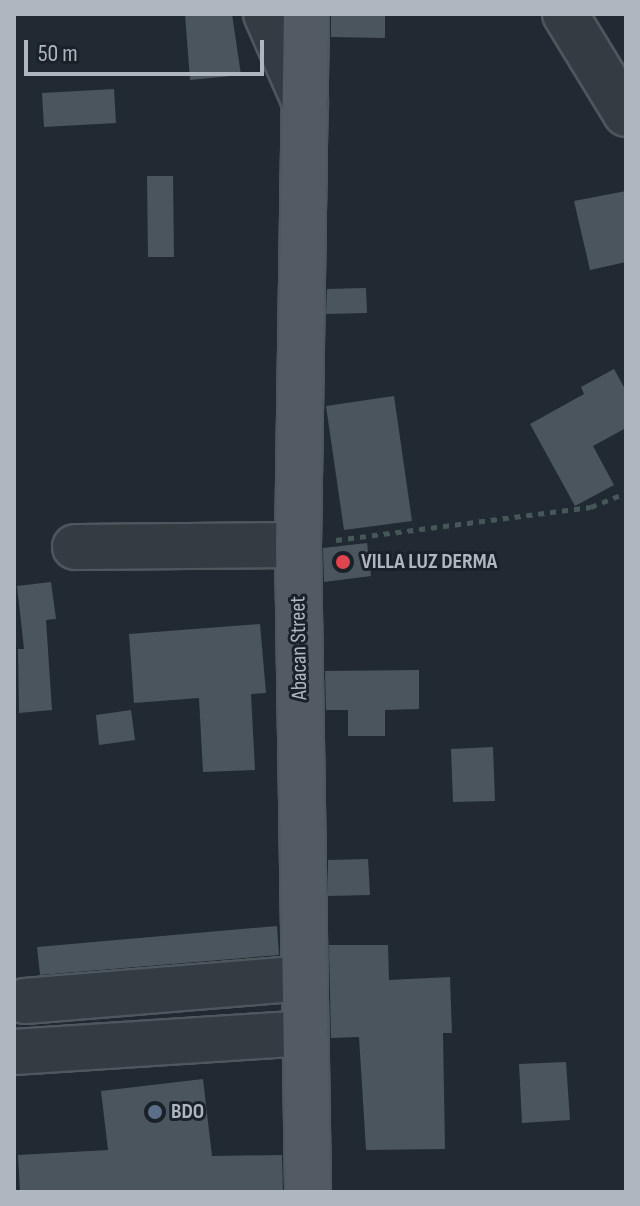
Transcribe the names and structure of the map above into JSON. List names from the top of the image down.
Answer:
{
  "streets": {
    "main road": ["Abacan Street"]
  },
  "places": ["VILLA LUZ DERMA", "BDO"],
  "scale_bar": "50 m"
}
